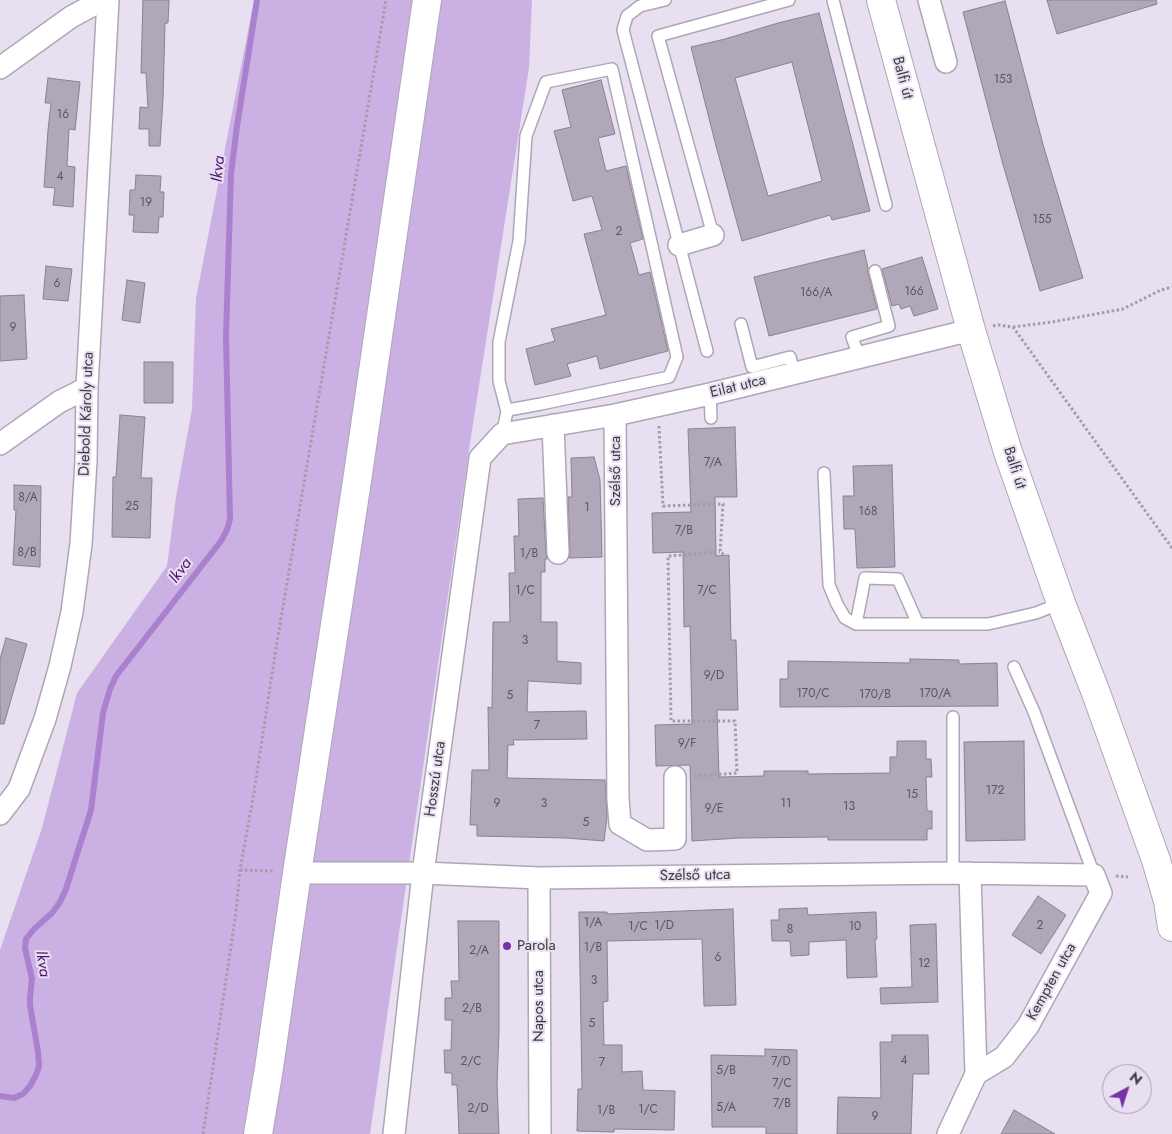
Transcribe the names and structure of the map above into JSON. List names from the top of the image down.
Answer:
{
  "streets": {
    "main road": ["Balfi út"],
    "street": [
      "Eilat utca",
      "Diebold Károly utca",
      "Szélső utca",
      "Hosszú utca",
      "Kempten utca",
      "Napos utca"
    ]
  },
  "crossings": [
    ["Balfi út", "Eilat utca"],
    ["Eilat utca", "Szélső utca"],
    ["Eilat utca", "Hosszú utca"],
    ["Szélső utca", "Hosszú utca"],
    ["Szélső utca", "Kempten utca"],
    ["Szélső utca", "Napos utca"]
  ],
  "water": ["Ikva"],
  "places": ["Parola"],
  "house_numbers": [
    "153",
    "16",
    "4",
    "19",
    "155",
    "2",
    "6",
    "166",
    "166/A",
    "9",
    "7/A",
    "8/A",
    "25",
    "1",
    "168",
    "7/B",
    "8/B",
    "1/B",
    "1/C",
    "7/C",
    "3",
    "9/D",
    "170/C",
    "170/A",
    "170/B",
    "5",
    "7",
    "9/F",
    "172",
    "15",
    "9",
    "3",
    "11",
    "13",
    "9/E",
    "5",
    "1/A",
    "1/D",
    "2",
    "1/C",
    "10",
    "8",
    "1/B",
    "2/A",
    "6",
    "12",
    "3",
    "2/B",
    "5",
    "4",
    "2/C",
    "7/D",
    "7",
    "5/B",
    "7/C",
    "7/B",
    "5/A",
    "2/D",
    "1/C",
    "1/B",
    "9"
  ],
  "north": "top right"
}
